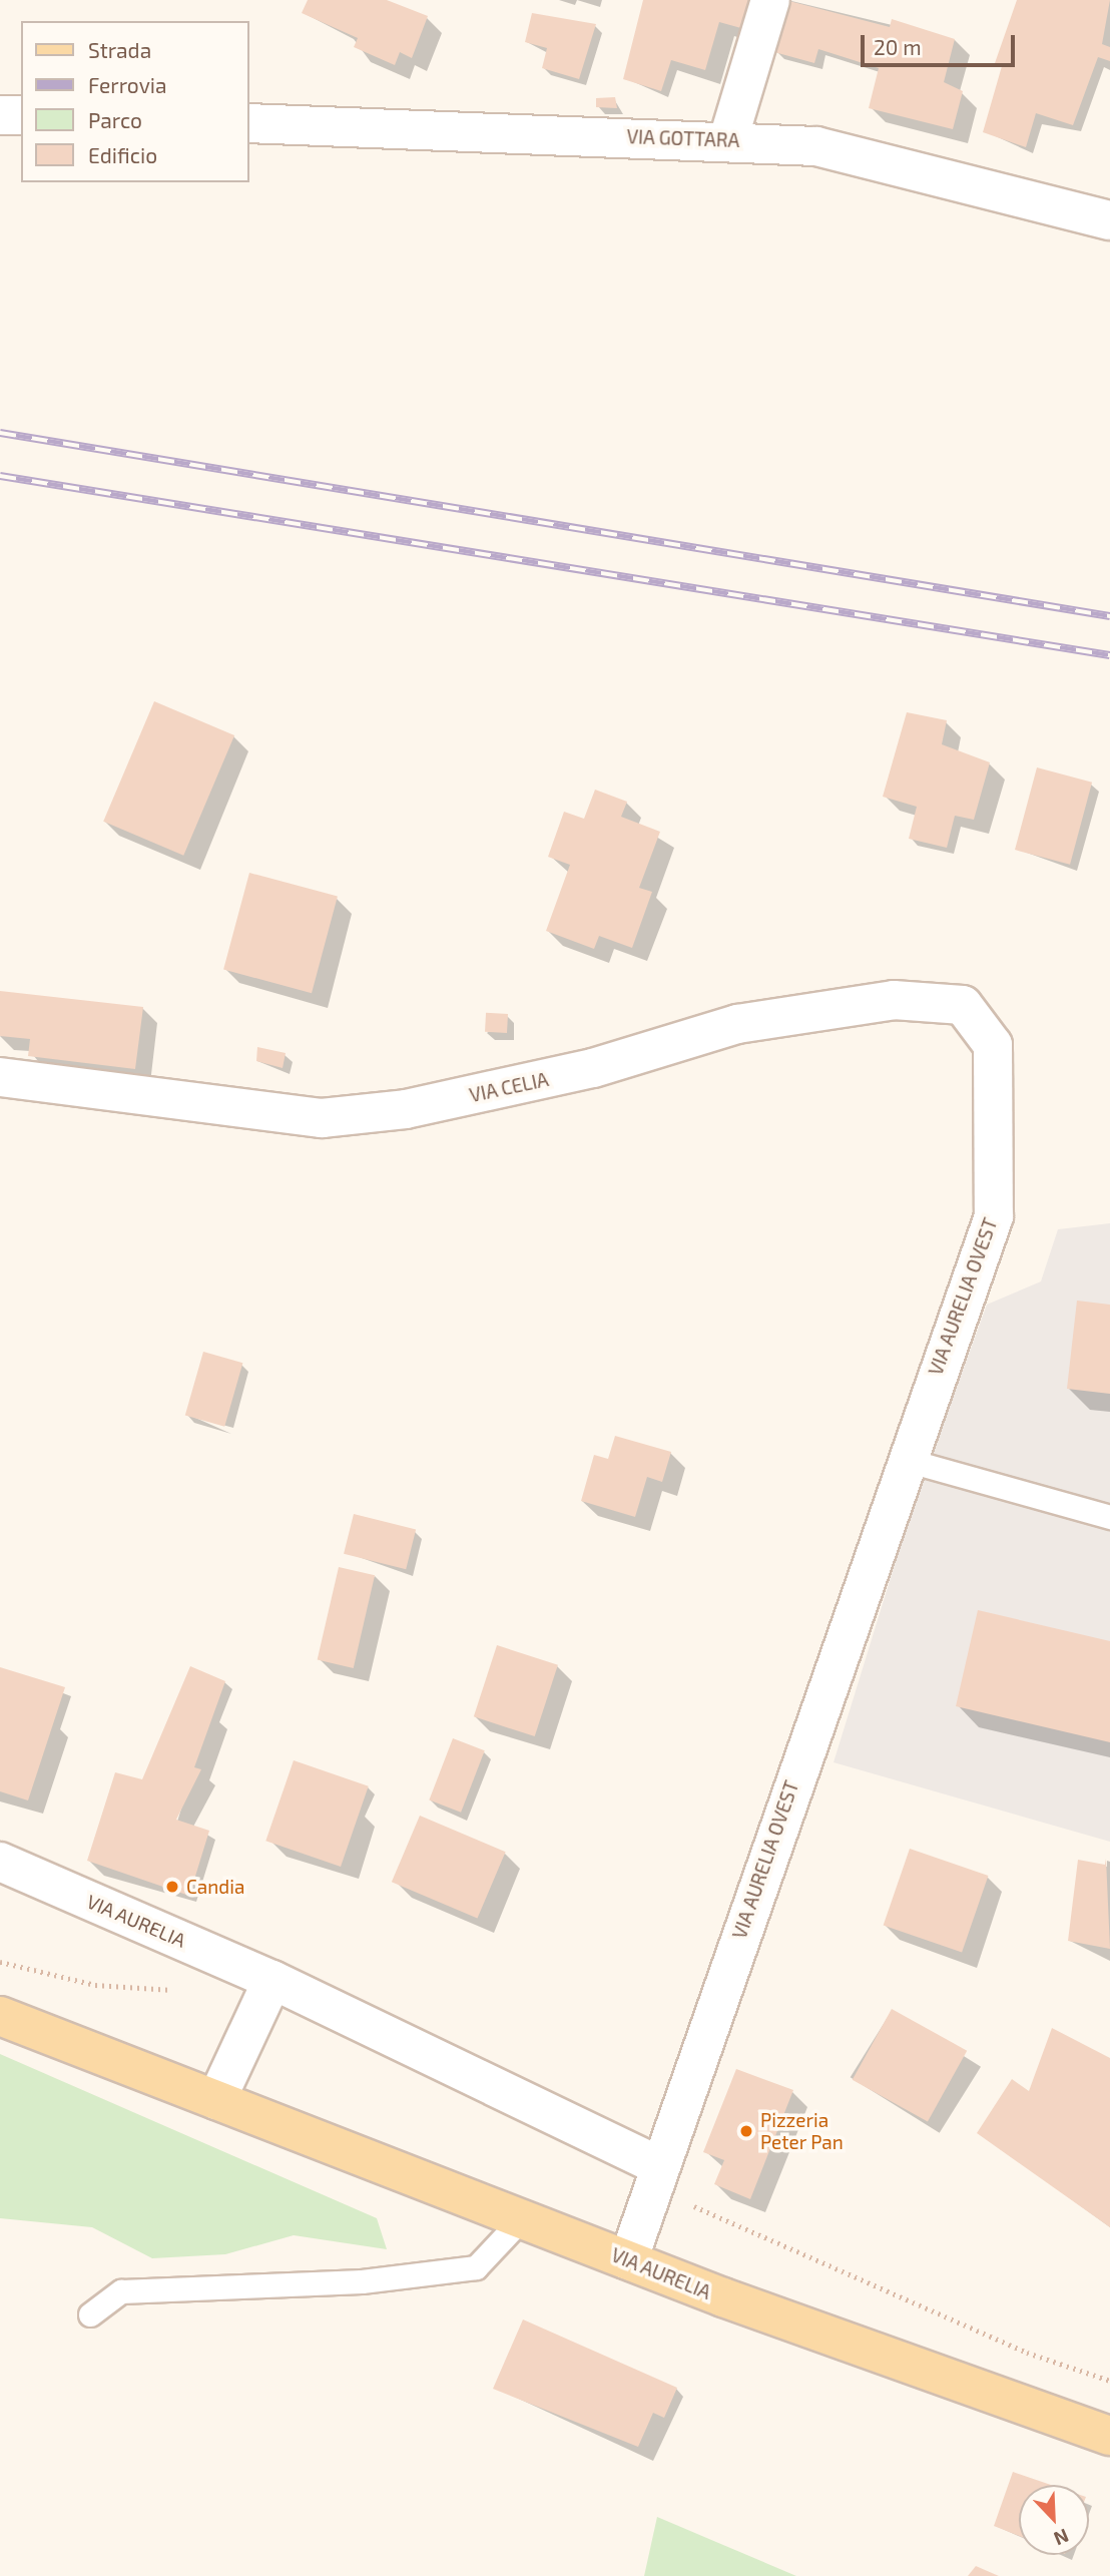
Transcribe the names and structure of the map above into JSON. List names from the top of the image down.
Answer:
{
  "streets": {
    "main road": ["VIA AURELIA"],
    "street": ["VIA GOTTARA", "VIA CELIA", "VIA AURELIA OVEST"]
  },
  "crossings": [
    ["VIA CELIA", "VIA AURELIA OVEST"],
    ["VIA AURELIA OVEST", "VIA AURELIA"]
  ],
  "places": ["Candia", "Pizzeria Peter Pan"],
  "legend": [
    "Strada",
    "Ferrovia",
    "Parco",
    "Edificio"
  ],
  "scale_bar": "20 m",
  "north": "bottom right"
}
